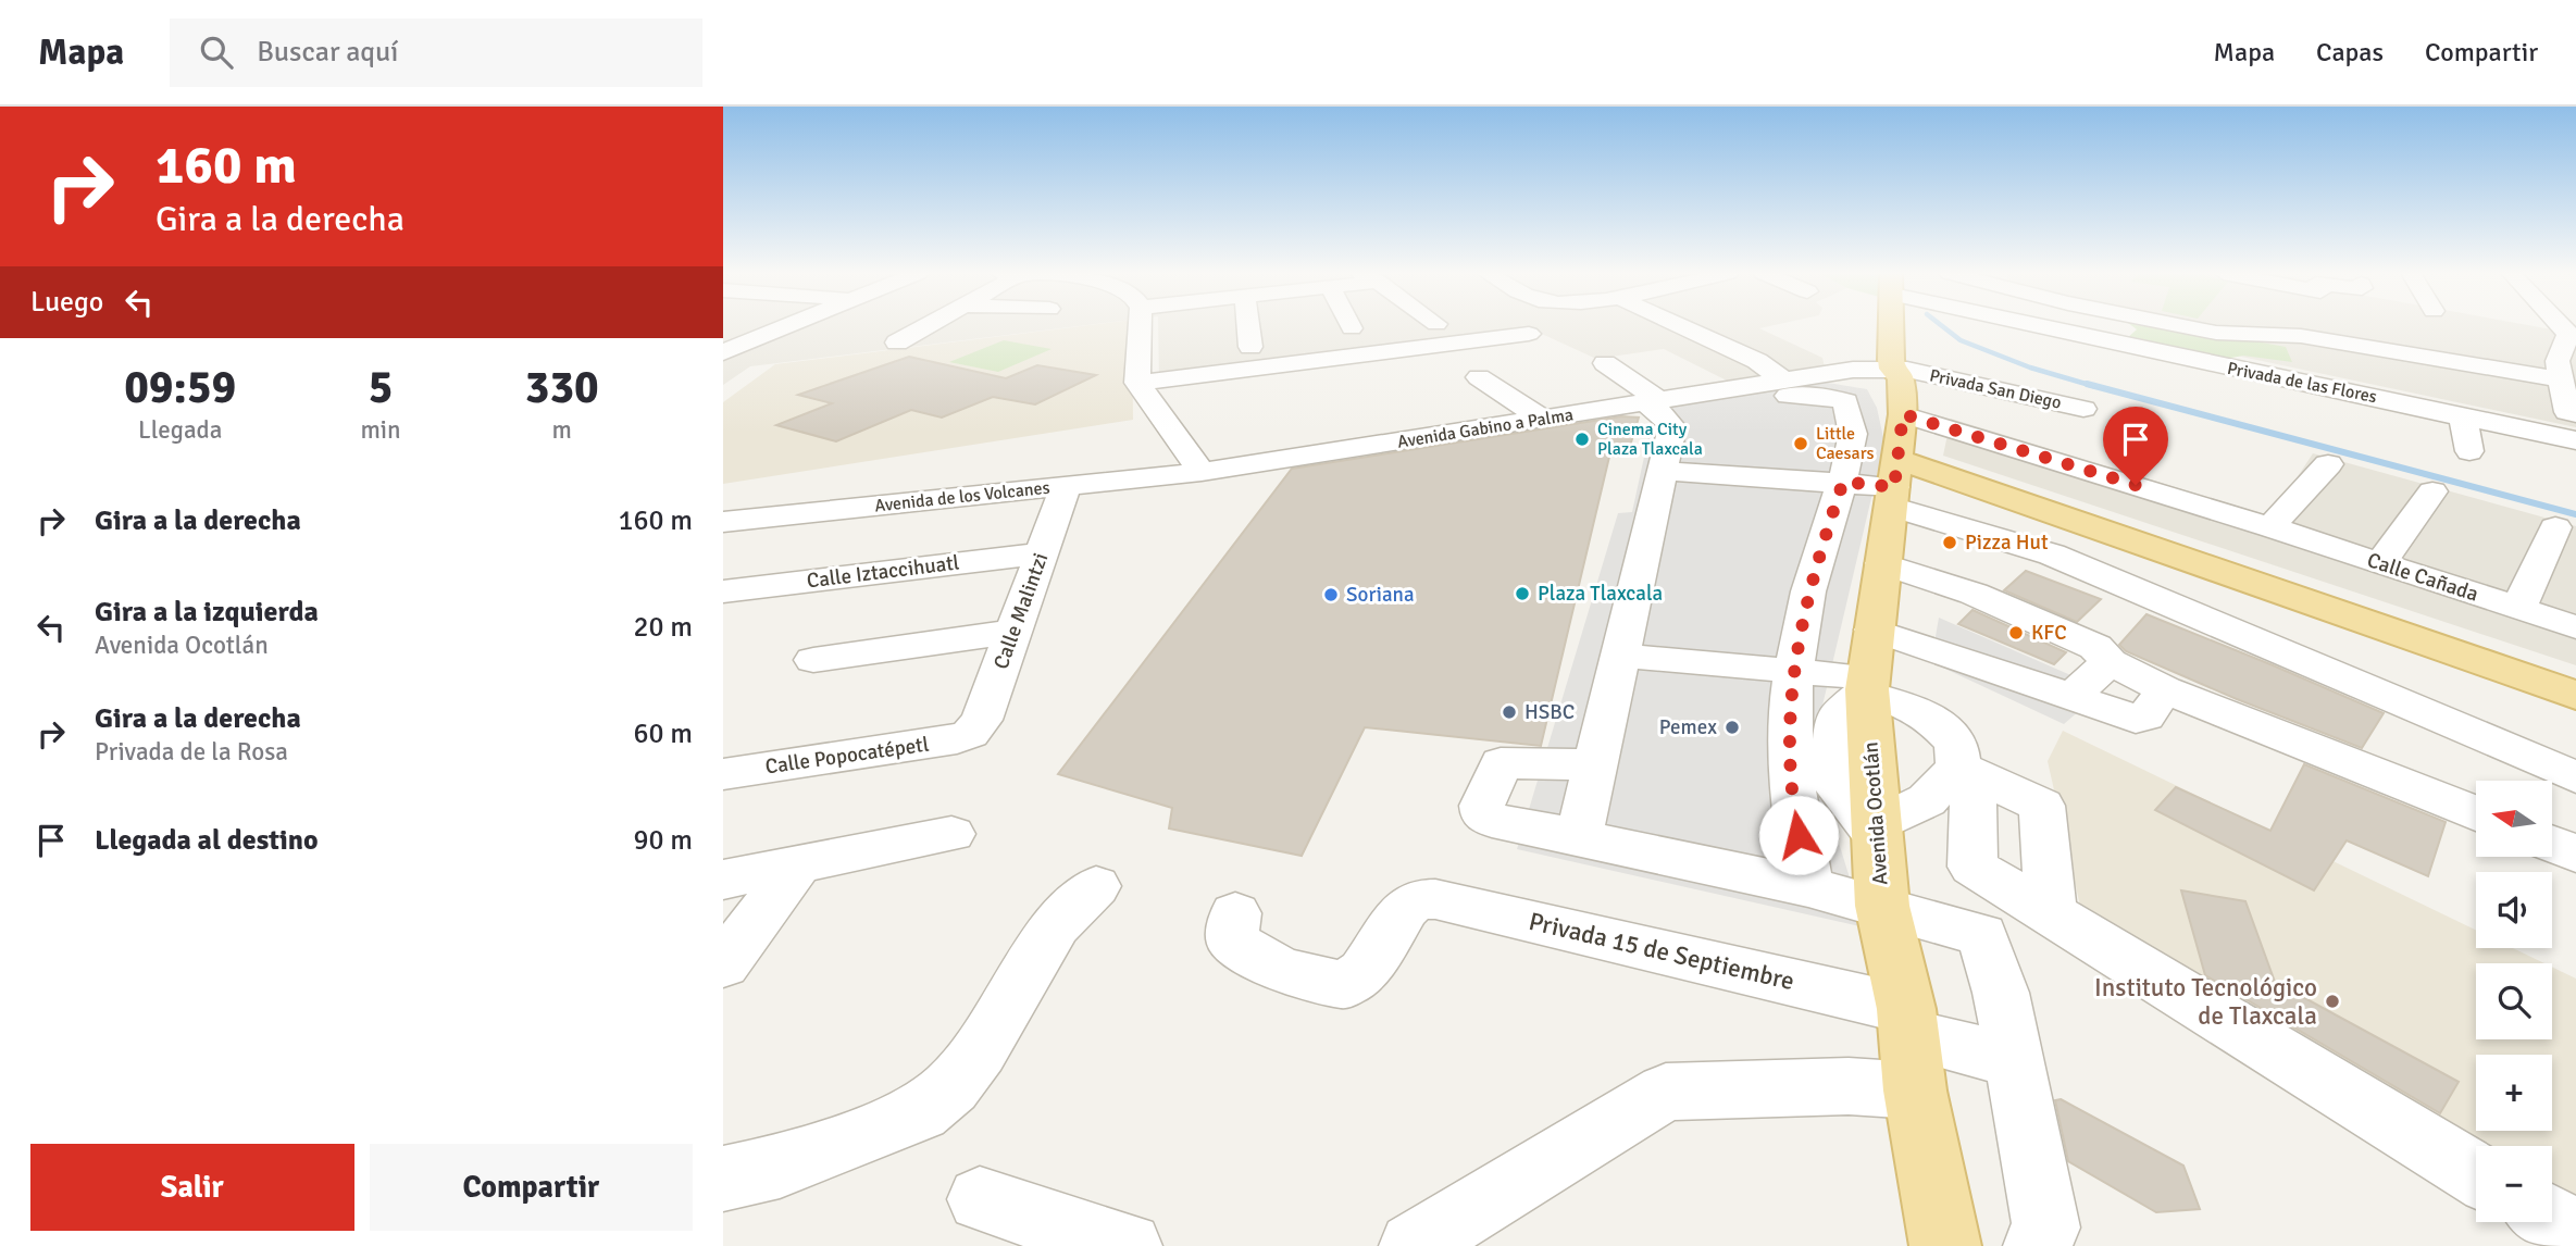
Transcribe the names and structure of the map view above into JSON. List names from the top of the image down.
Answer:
{
  "streets": {
    "main road": ["Avenida Ocotlán"],
    "street": [
      "Privada de las Flores",
      "Privada San Diego",
      "Avenida Gabino a Palma",
      "Avenida de los Volcanes",
      "Calle Iztaccihuatl",
      "Calle Cañada",
      "Calle Malintzi",
      "Calle Popocatépetl",
      "Privada 15 de Septiembre"
    ]
  },
  "crossings": [
    ["Privada San Diego", "Avenida Gabino a Palma"],
    ["Privada San Diego", "Calle Cañada"],
    ["Privada San Diego", "Avenida Ocotlán"],
    ["Avenida Gabino a Palma", "Avenida de los Volcanes"],
    ["Avenida Gabino a Palma", "Calle Cañada"],
    ["Avenida Gabino a Palma", "Avenida Ocotlán"],
    ["Avenida de los Volcanes", "Calle Malintzi"],
    ["Calle Iztaccihuatl", "Calle Malintzi"],
    ["Calle Cañada", "Avenida Ocotlán"],
    ["Calle Malintzi", "Calle Popocatépetl"],
    ["Avenida Ocotlán", "Privada 15 de Septiembre"]
  ],
  "places": [
    "Cinema City Plaza Tlaxcala",
    "Little Caesars",
    "Pizza Hut",
    "Plaza Tlaxcala",
    "Soriana",
    "KFC",
    "HSBC",
    "Pemex",
    "Instituto Tecnológico de Tlaxcala"
  ],
  "north": "left",
  "page": {
    "header": "Mapa",
    "search": "Buscar aquí",
    "nav": ["Mapa", "Capas", "Compartir"],
    "turn": ["160 m", "Gira a la derecha"],
    "then": "Luego",
    "eta": [
      "09:59",
      "Llegada",
      "5",
      "min",
      "330",
      "m"
    ],
    "list": [
      {
        "name": "Gira a la derecha",
        "value": "160 m"
      },
      {
        "name": "Gira a la izquierda",
        "note": "Avenida Ocotlán",
        "value": "20 m"
      },
      {
        "name": "Gira a la derecha",
        "note": "Privada de la Rosa",
        "value": "60 m"
      },
      {
        "name": "Llegada al destino",
        "value": "90 m"
      }
    ],
    "map_buttons": ["+", "−"],
    "buttons": ["Salir", "Compartir"]
  }
}
